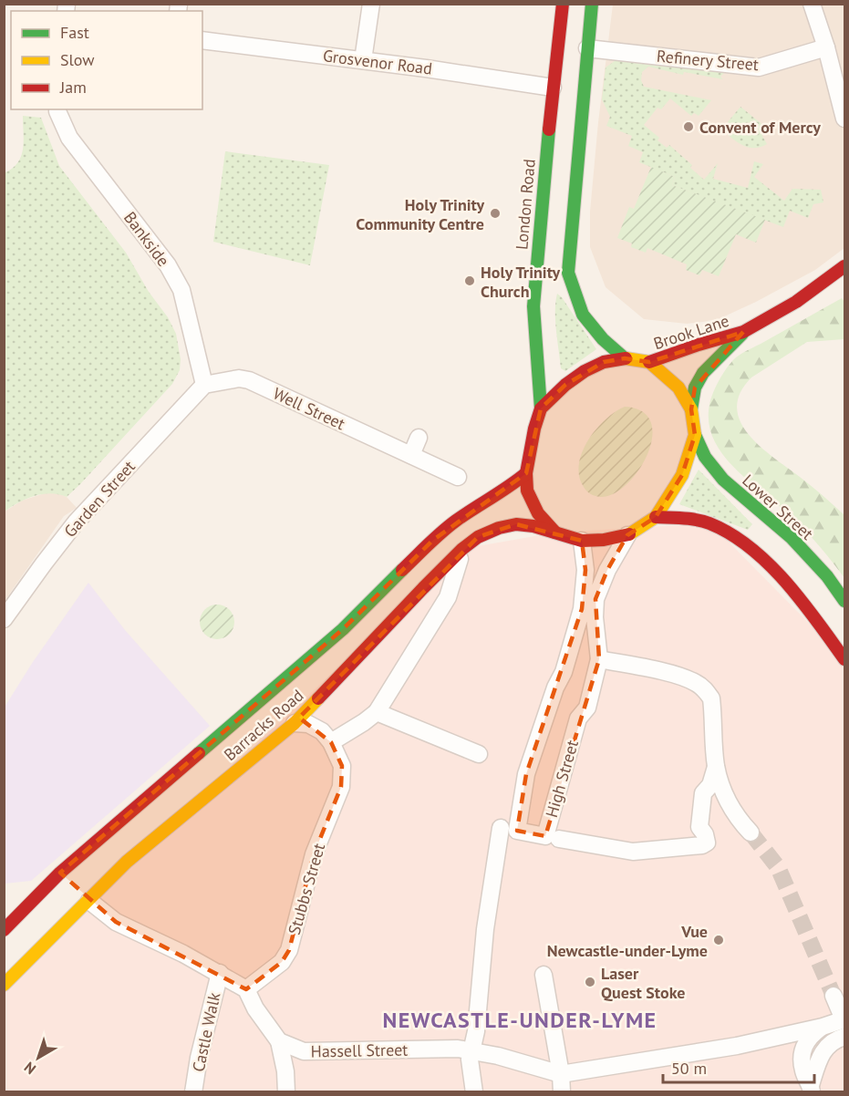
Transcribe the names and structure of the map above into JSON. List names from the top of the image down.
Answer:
{
  "streets": {
    "main road": [
      "London Road",
      "Brook Lane",
      "Lower Street",
      "Barracks Road"
    ],
    "street": [
      "Refinery Street",
      "Grosvenor Road",
      "Bankside",
      "Well Street",
      "Garden Street",
      "High Street",
      "Stubbs Street",
      "Castle Walk",
      "Hassell Street"
    ]
  },
  "crossings": [
    ["Grosvenor Road", "London Road"],
    ["London Road", "Brook Lane"],
    ["London Road", "Lower Street"],
    ["London Road", "Barracks Road"],
    ["London Road", "High Street"],
    ["Bankside", "Well Street"],
    ["Bankside", "Garden Street"],
    ["Brook Lane", "Lower Street"],
    ["Brook Lane", "Barracks Road"],
    ["Brook Lane", "High Street"],
    ["Well Street", "Garden Street"],
    ["Lower Street", "Barracks Road"],
    ["Lower Street", "High Street"],
    ["Barracks Road", "High Street"],
    ["Barracks Road", "Stubbs Street"]
  ],
  "districts": ["NEWCASTLE-UNDER-LYME"],
  "places": [
    "Convent of Mercy",
    "Holy Trinity Community Centre",
    "Holy Trinity Church",
    "Vue Newcastle-under-Lyme",
    "Laser Quest Stoke"
  ],
  "legend": ["Fast", "Slow", "Jam"],
  "scale_bar": "50 m",
  "north": "bottom left"
}
